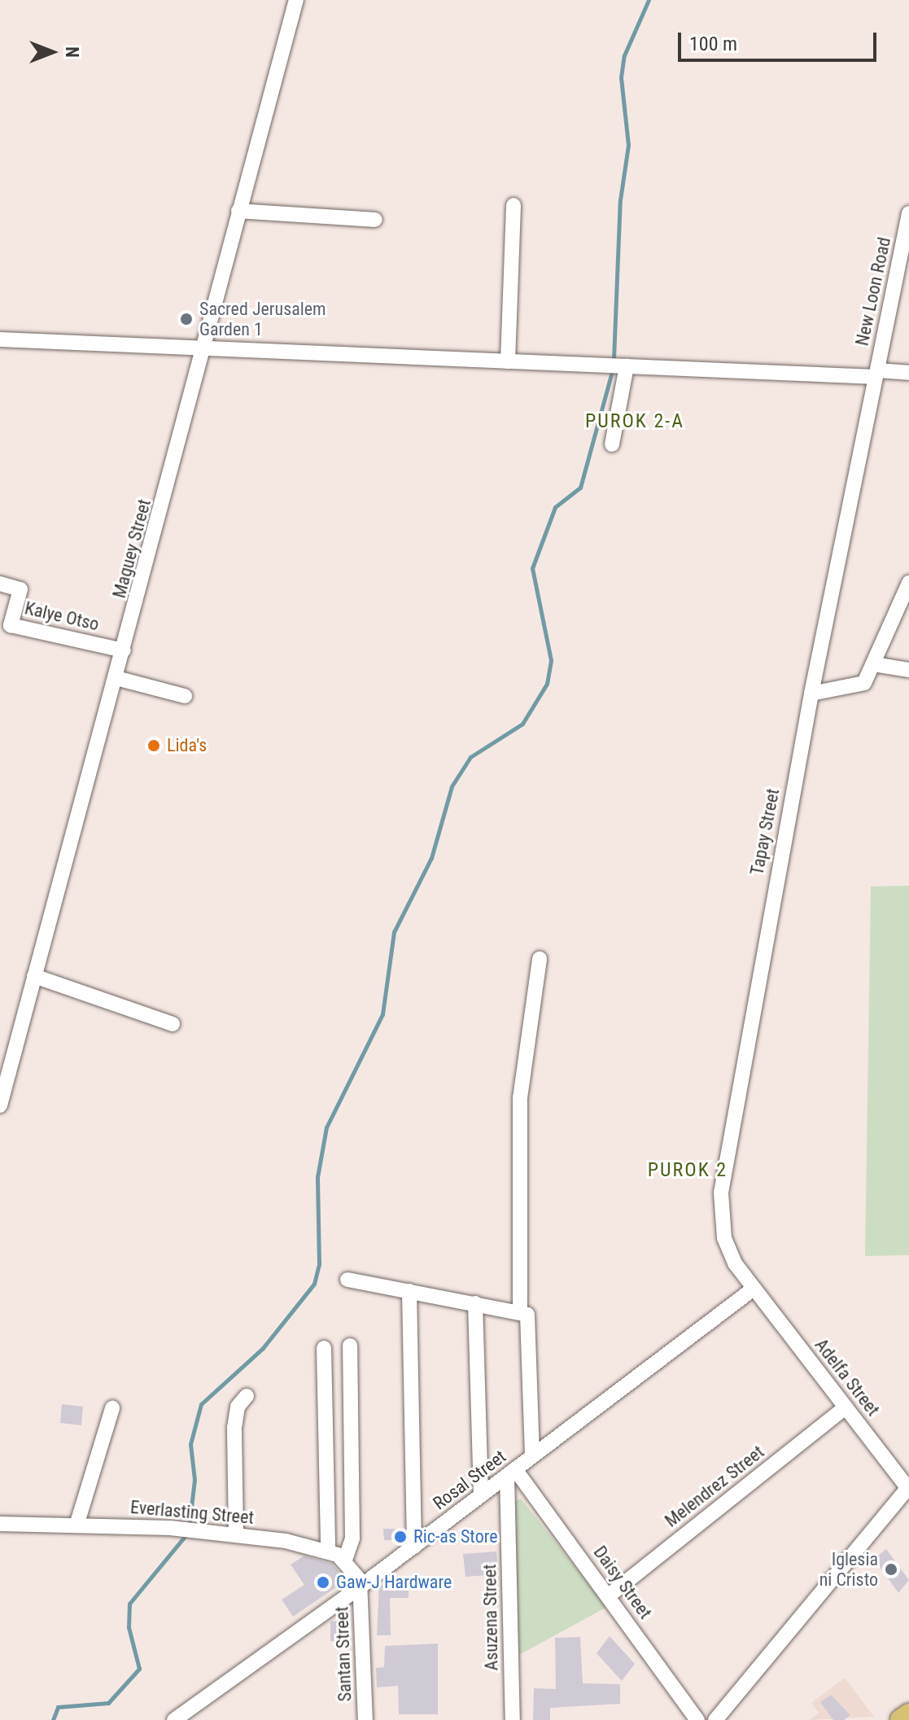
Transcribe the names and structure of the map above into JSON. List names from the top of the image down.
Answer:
{
  "streets": {
    "street": [
      "New Loon Road",
      "Maguey Street",
      "Kalye Otso",
      "Tapay Street",
      "Adelfa Street",
      "Rosal Street",
      "Melendrez Street",
      "Everlasting Street",
      "Daisy Street",
      "Asuzena Street",
      "Santan Street"
    ]
  },
  "crossings": [
    ["New Loon Road", "Tapay Street"],
    ["Maguey Street", "Kalye Otso"],
    ["Tapay Street", "Adelfa Street"],
    ["Tapay Street", "Rosal Street"],
    ["Adelfa Street", "Rosal Street"],
    ["Adelfa Street", "Melendrez Street"],
    ["Rosal Street", "Daisy Street"],
    ["Rosal Street", "Asuzena Street"],
    ["Rosal Street", "Santan Street"],
    ["Melendrez Street", "Daisy Street"],
    ["Daisy Street", "Asuzena Street"]
  ],
  "districts": ["PUROK 2-A", "PUROK 2"],
  "places": [
    "Sacred Jerusalem Garden 1",
    "Lida's",
    "Ric-as Store",
    "Iglesia ni Cristo",
    "Gaw-J Hardware"
  ],
  "scale_bar": "100 m",
  "north": "right"
}
